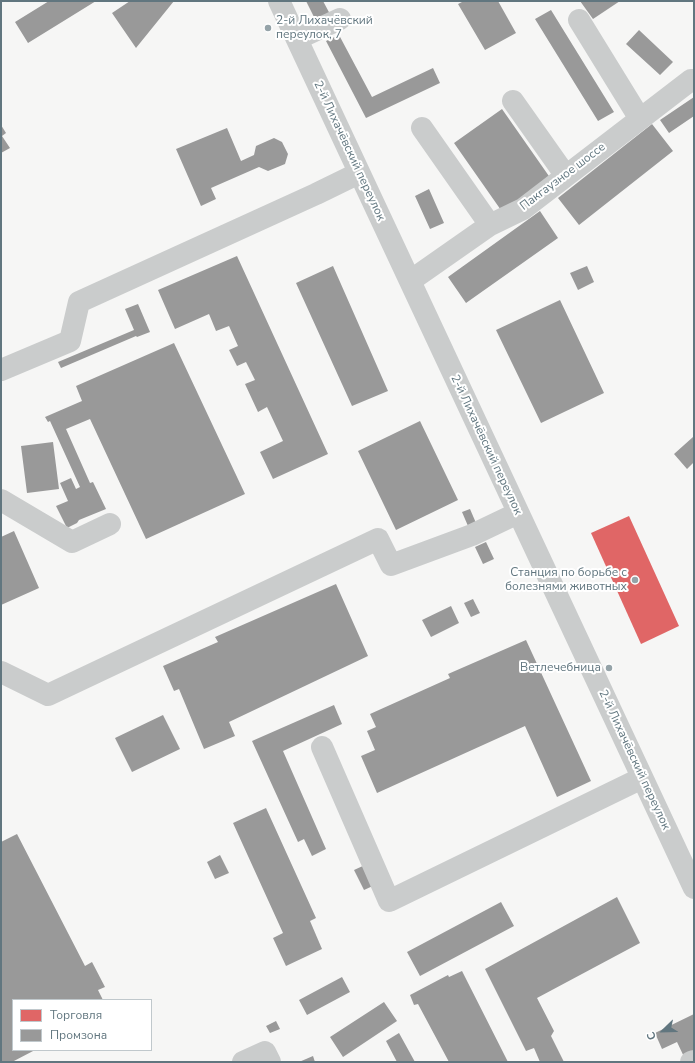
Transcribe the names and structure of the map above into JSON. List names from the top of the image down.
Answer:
{
  "streets": {
    "street": ["2-й Лихачёвский переулок", "Пакгаузное шоссе"]
  },
  "crossings": [
    ["2-й Лихачёвский переулок", "Пакгаузное шоссе"]
  ],
  "places": ["2-й Лихачёвский переулок, 7", "Станция по борьбе с болезнями животных", "Ветлечебница"],
  "legend": ["Торговля", "Промзона"],
  "north": "bottom left"
}
